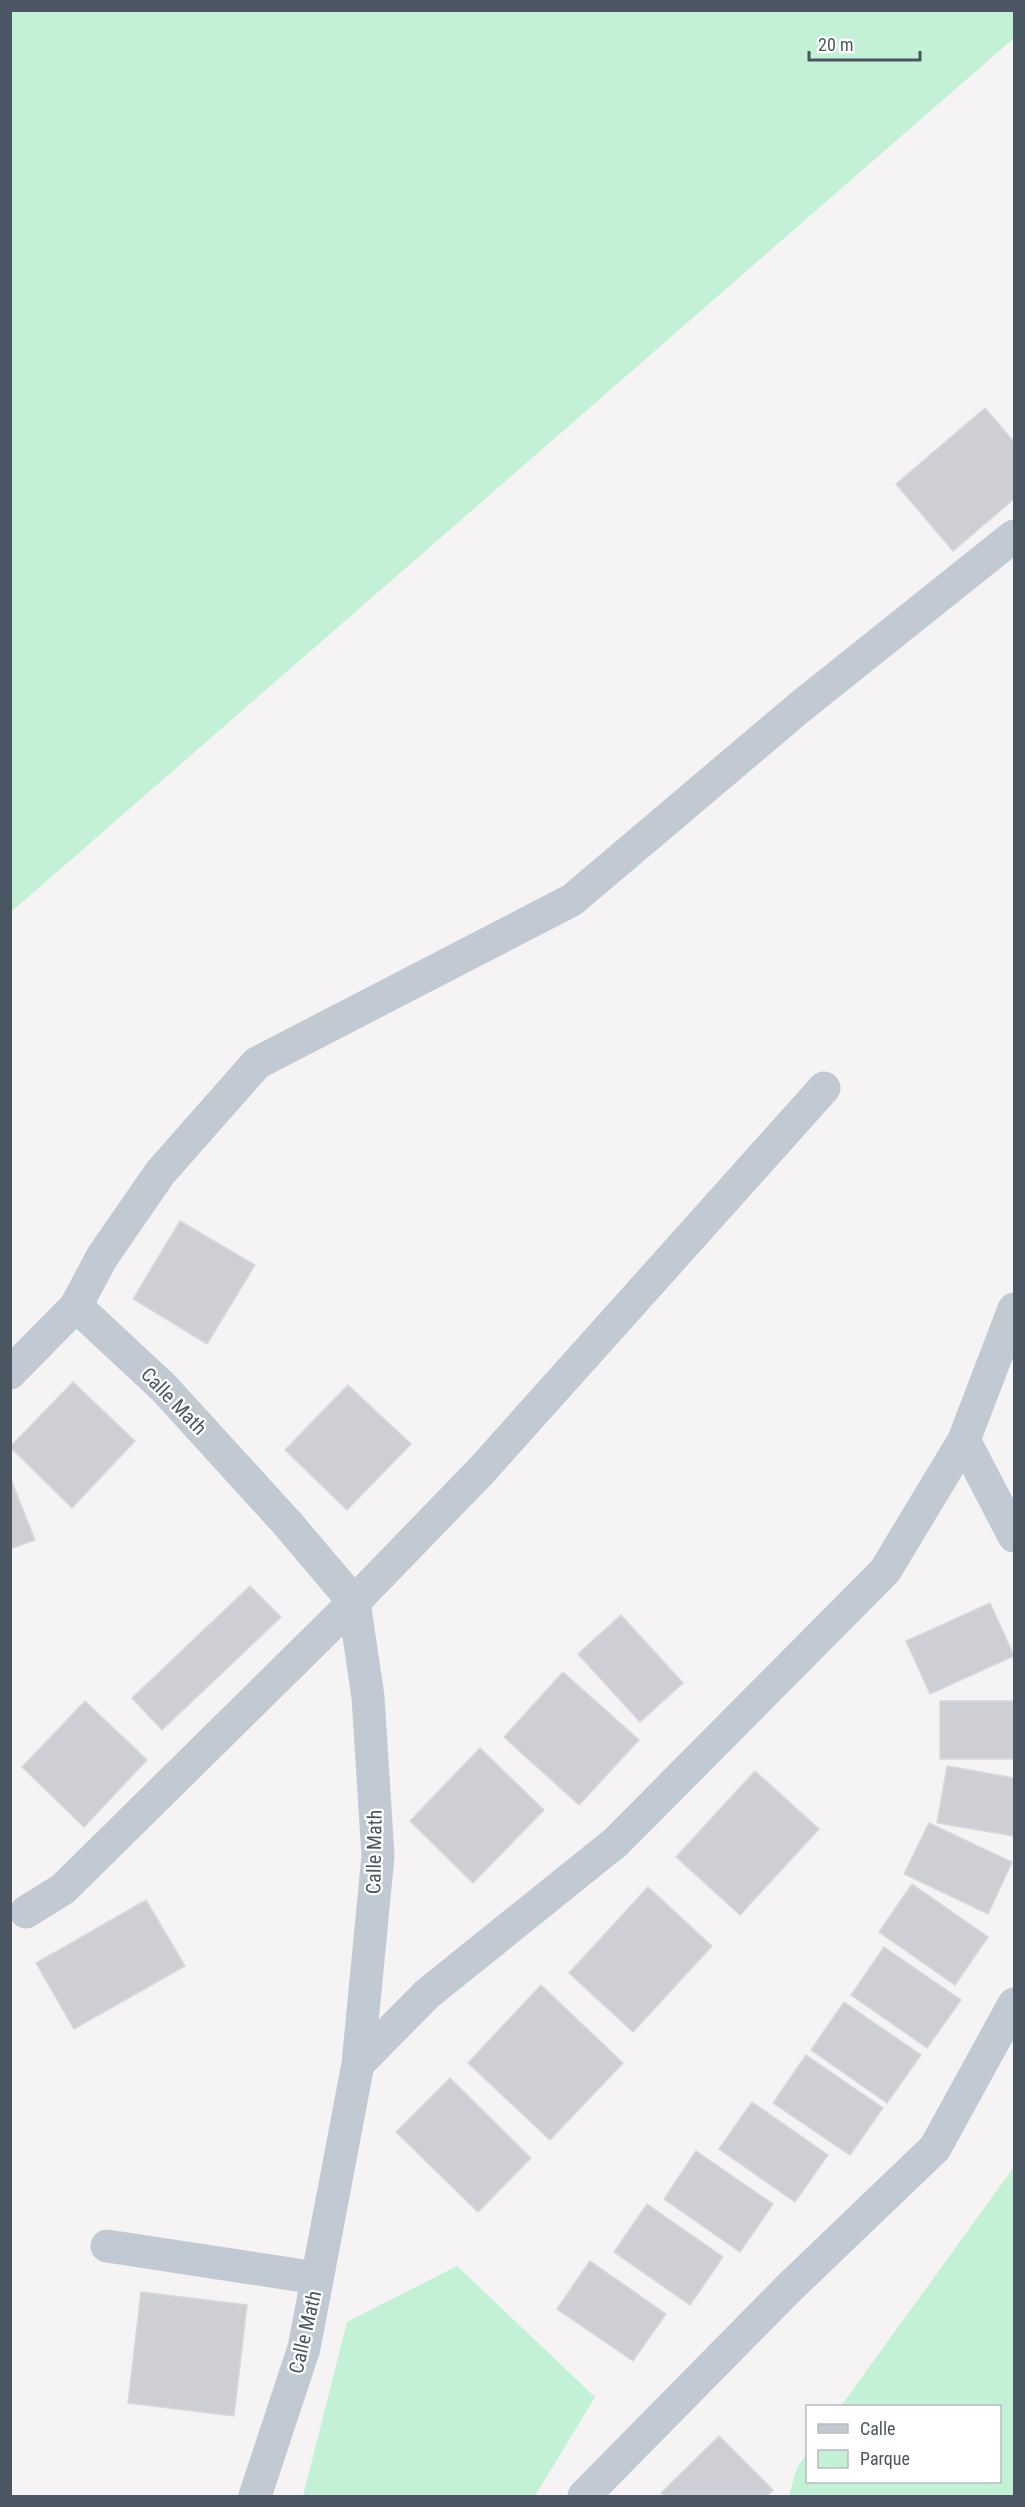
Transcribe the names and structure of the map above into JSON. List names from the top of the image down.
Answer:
{
  "streets": {
    "street": ["Calle Math"]
  },
  "legend": ["Calle", "Parque"],
  "scale_bar": "20 m"
}
